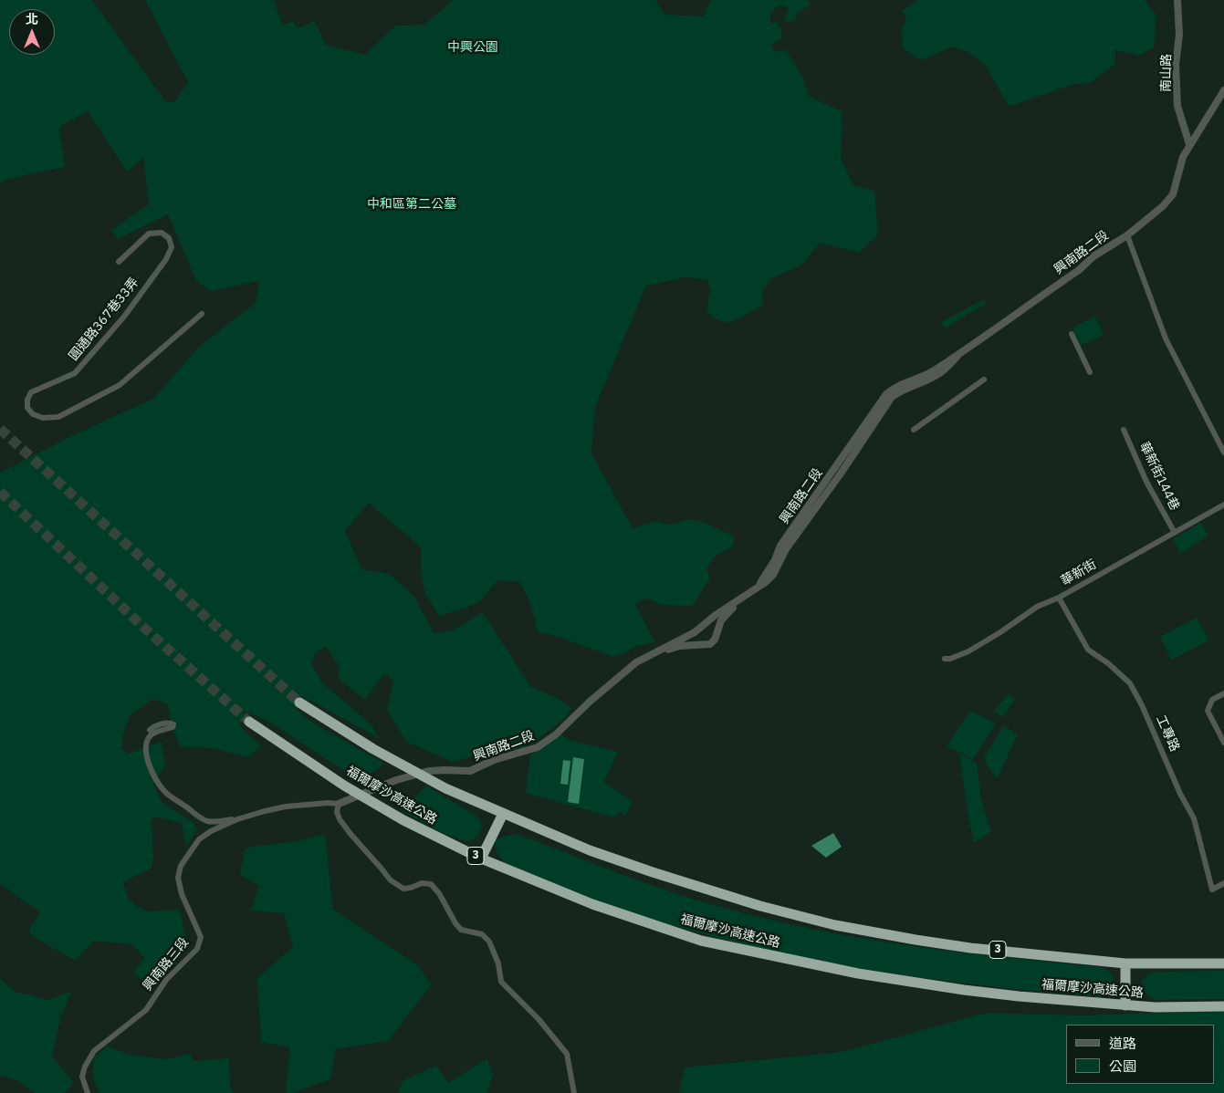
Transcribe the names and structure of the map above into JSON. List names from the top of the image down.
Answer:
{
  "streets": {
    "highway": ["福爾摩沙高速公路", "3"],
    "street": [
      "南山路",
      "興南路二段",
      "圓通路367巷33弄",
      "華新街144巷",
      "華新街",
      "工專路",
      "興南路三段"
    ]
  },
  "crossings": [
    ["南山路", "興南路二段"],
    ["興南路二段", "興南路三段"],
    ["華新街144巷", "華新街"],
    ["華新街", "工專路"]
  ],
  "parks": ["中興公園", "中和區第二公墓"],
  "legend": ["道路", "公園"],
  "north": "top"
}
